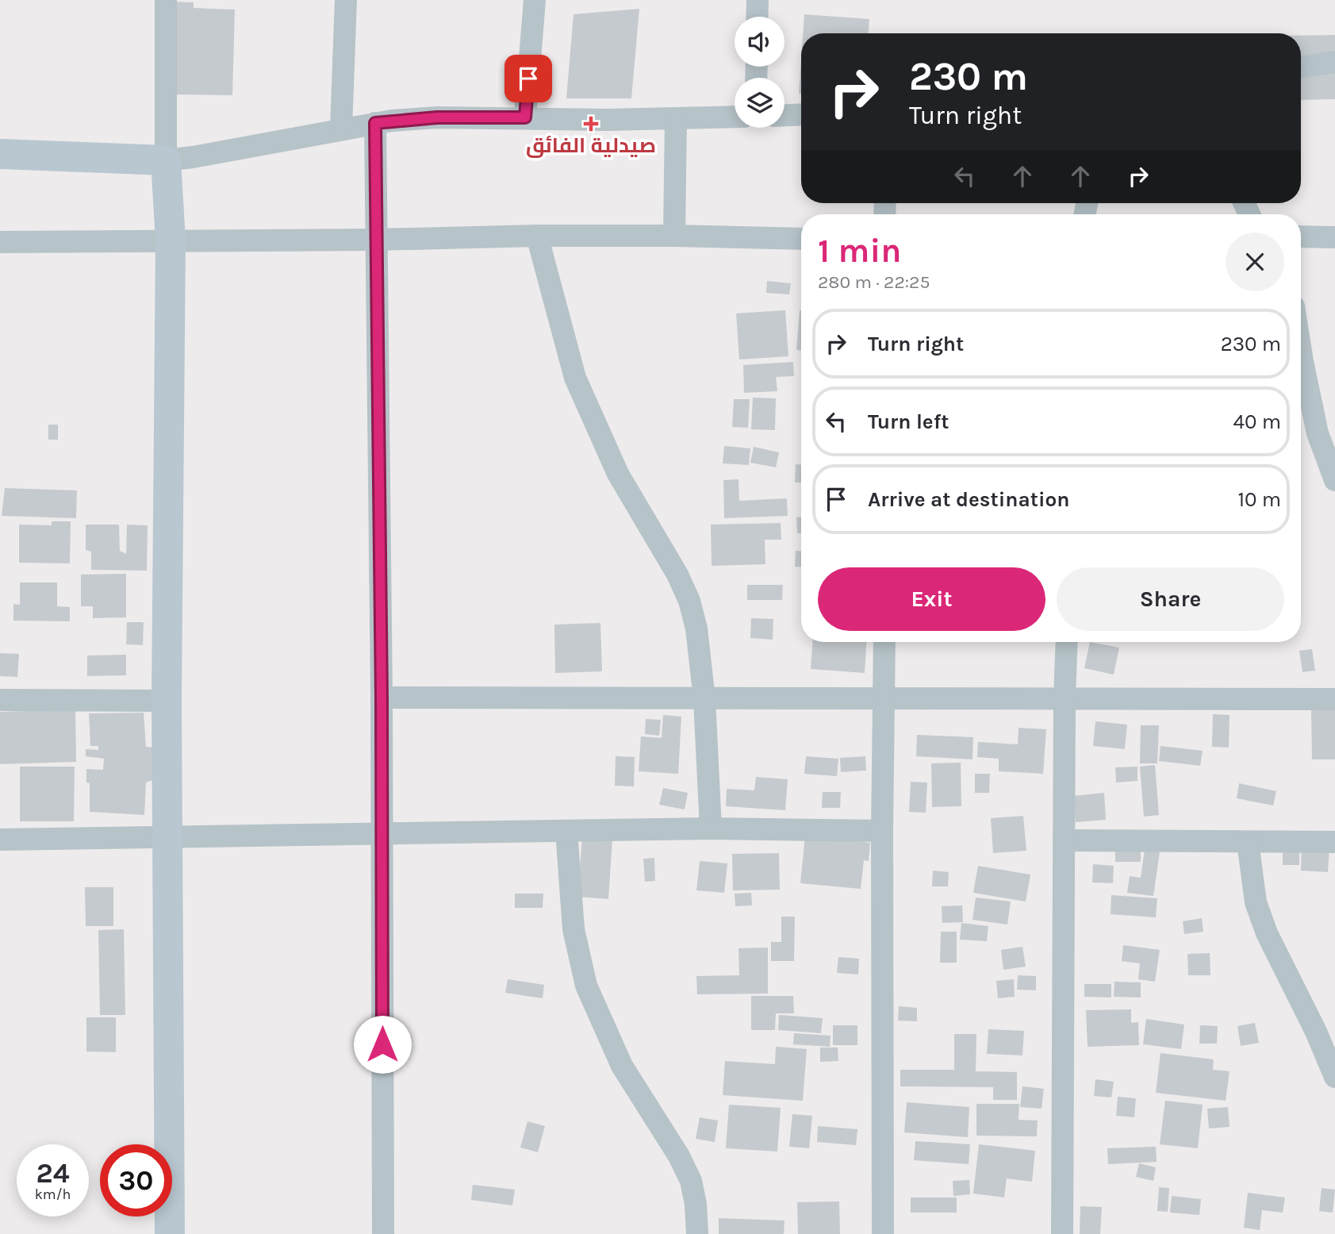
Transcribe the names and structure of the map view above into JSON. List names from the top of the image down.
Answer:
{
  "places": {
    "health": ["صيدلية الفائق"]
  },
  "page": {
    "turn": ["230 m", "Turn right"],
    "heading": ["1 min", "280 m · 22:25"],
    "list": [
      {
        "name": "Turn right",
        "value": "230 m"
      },
      {
        "name": "Turn left",
        "value": "40 m"
      },
      {
        "name": "Arrive at destination",
        "value": "10 m"
      }
    ],
    "buttons": ["Exit", "Share"],
    "speed": "24 km/h",
    "limit": "30"
  }
}
